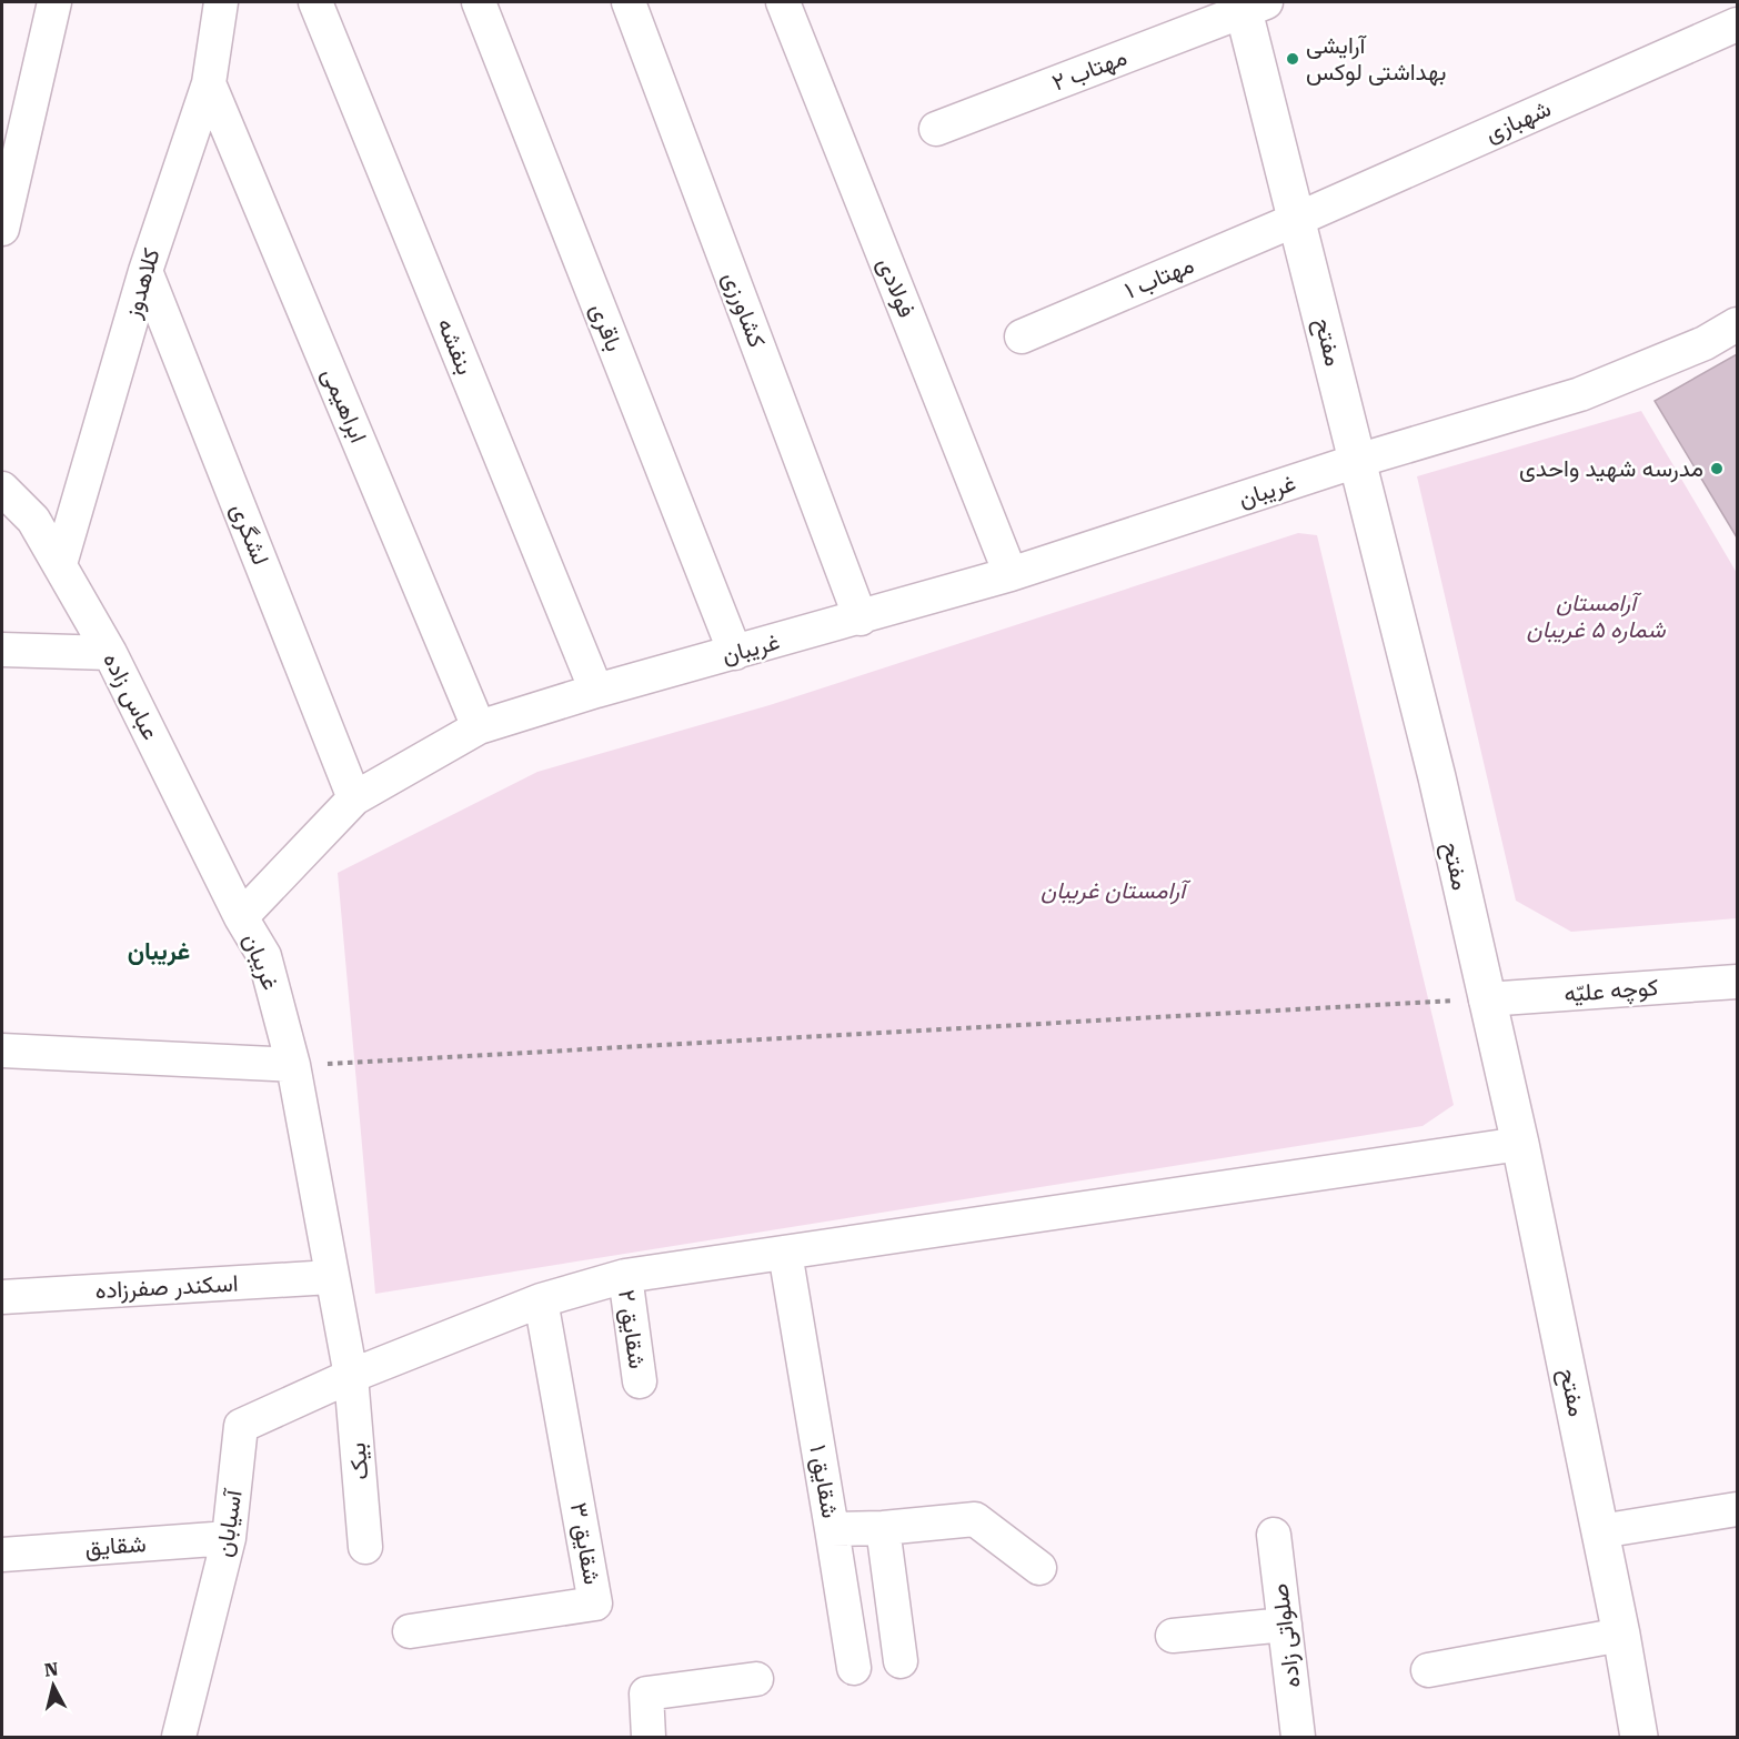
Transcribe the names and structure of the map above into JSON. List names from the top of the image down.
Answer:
{
  "streets": {
    "main road": ["مفتح"],
    "street": [
      "مهتاب ۲",
      "شهبازی",
      "مهتاب ۱",
      "کلاهدوز",
      "فولادی",
      "کشاورزی",
      "باقری",
      "بنفشه",
      "ابراهیمی",
      "غریبان",
      "لشگری",
      "عباس زاده",
      "کوچه علیّه",
      "اسکندر صفرزاده",
      "شقایق ۲",
      "بیک",
      "شقایق ۱",
      "آسیابان",
      "شقایق ۳",
      "شقایق",
      "صلواتی زاده"
    ]
  },
  "crossings": [
    ["مهتاب ۲", "مفتح"],
    ["شهبازی", "مهتاب ۱"],
    ["شهبازی", "مفتح"],
    ["مهتاب ۱", "مفتح"],
    ["کلاهدوز", "ابراهیمی"],
    ["کلاهدوز", "لشگری"],
    ["کلاهدوز", "عباس زاده"],
    ["فولادی", "غریبان"],
    ["کشاورزی", "غریبان"],
    ["باقری", "غریبان"],
    ["مفتح", "غریبان"],
    ["مفتح", "کوچه علیّه"],
    ["بنفشه", "غریبان"],
    ["ابراهیمی", "غریبان"],
    ["غریبان", "لشگری"],
    ["غریبان", "عباس زاده"],
    ["غریبان", "اسکندر صفرزاده"],
    ["غریبان", "بیک"],
    ["اسکندر صفرزاده", "بیک"],
    ["بیک", "آسیابان"],
    ["آسیابان", "شقایق"]
  ],
  "districts": ["غریبان"],
  "parks": ["آرامستان شماره ۵ غریبان", "آرامستان غریبان"],
  "places": ["آرایشی بهداشتی لوکس", "مدرسه شهید واحدی"],
  "north": "top"
}
